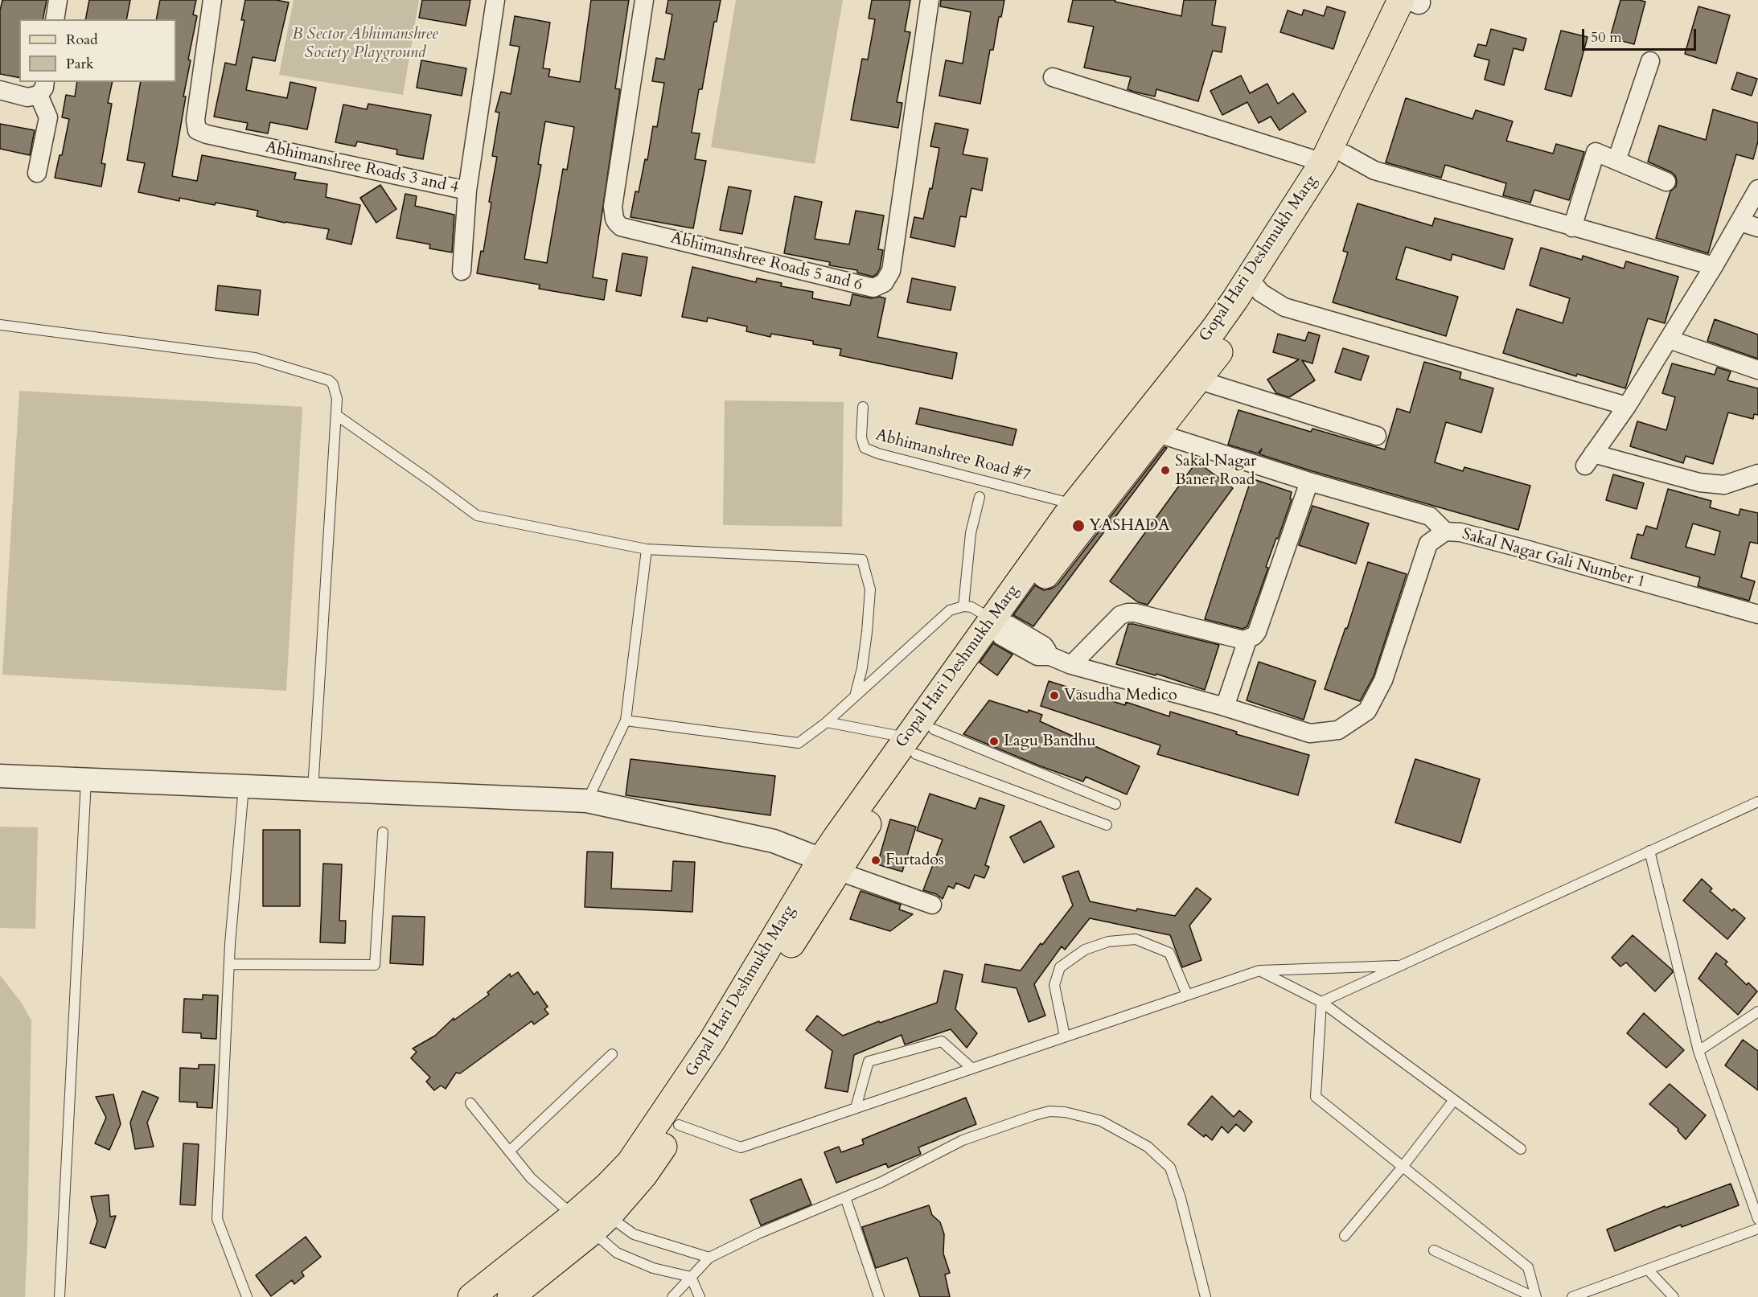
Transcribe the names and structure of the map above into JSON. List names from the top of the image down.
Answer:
{
  "streets": {
    "main road": ["Gopal Hari Deshmukh Marg"],
    "street": ["Abhimanshree Roads 3 and 4", "Abhimanshree Roads 5 and 6", "Sakal Nagar Gali Number 1"],
    "lane": ["Abhimanshree Road #7"]
  },
  "crossings": [
    ["Gopal Hari Deshmukh Marg", "Abhimanshree Road #7"],
    ["Gopal Hari Deshmukh Marg", "Sakal Nagar Gali Number 1"]
  ],
  "parks": ["B Sector Abhimanshree Society Playground"],
  "places": [
    "Sakal Nagar Baner Road",
    "YASHADA",
    "Vasudha Medico",
    "Lagu Bandhu",
    "Furtados"
  ],
  "legend": ["Road", "Park"],
  "scale_bar": "50 m"
}
